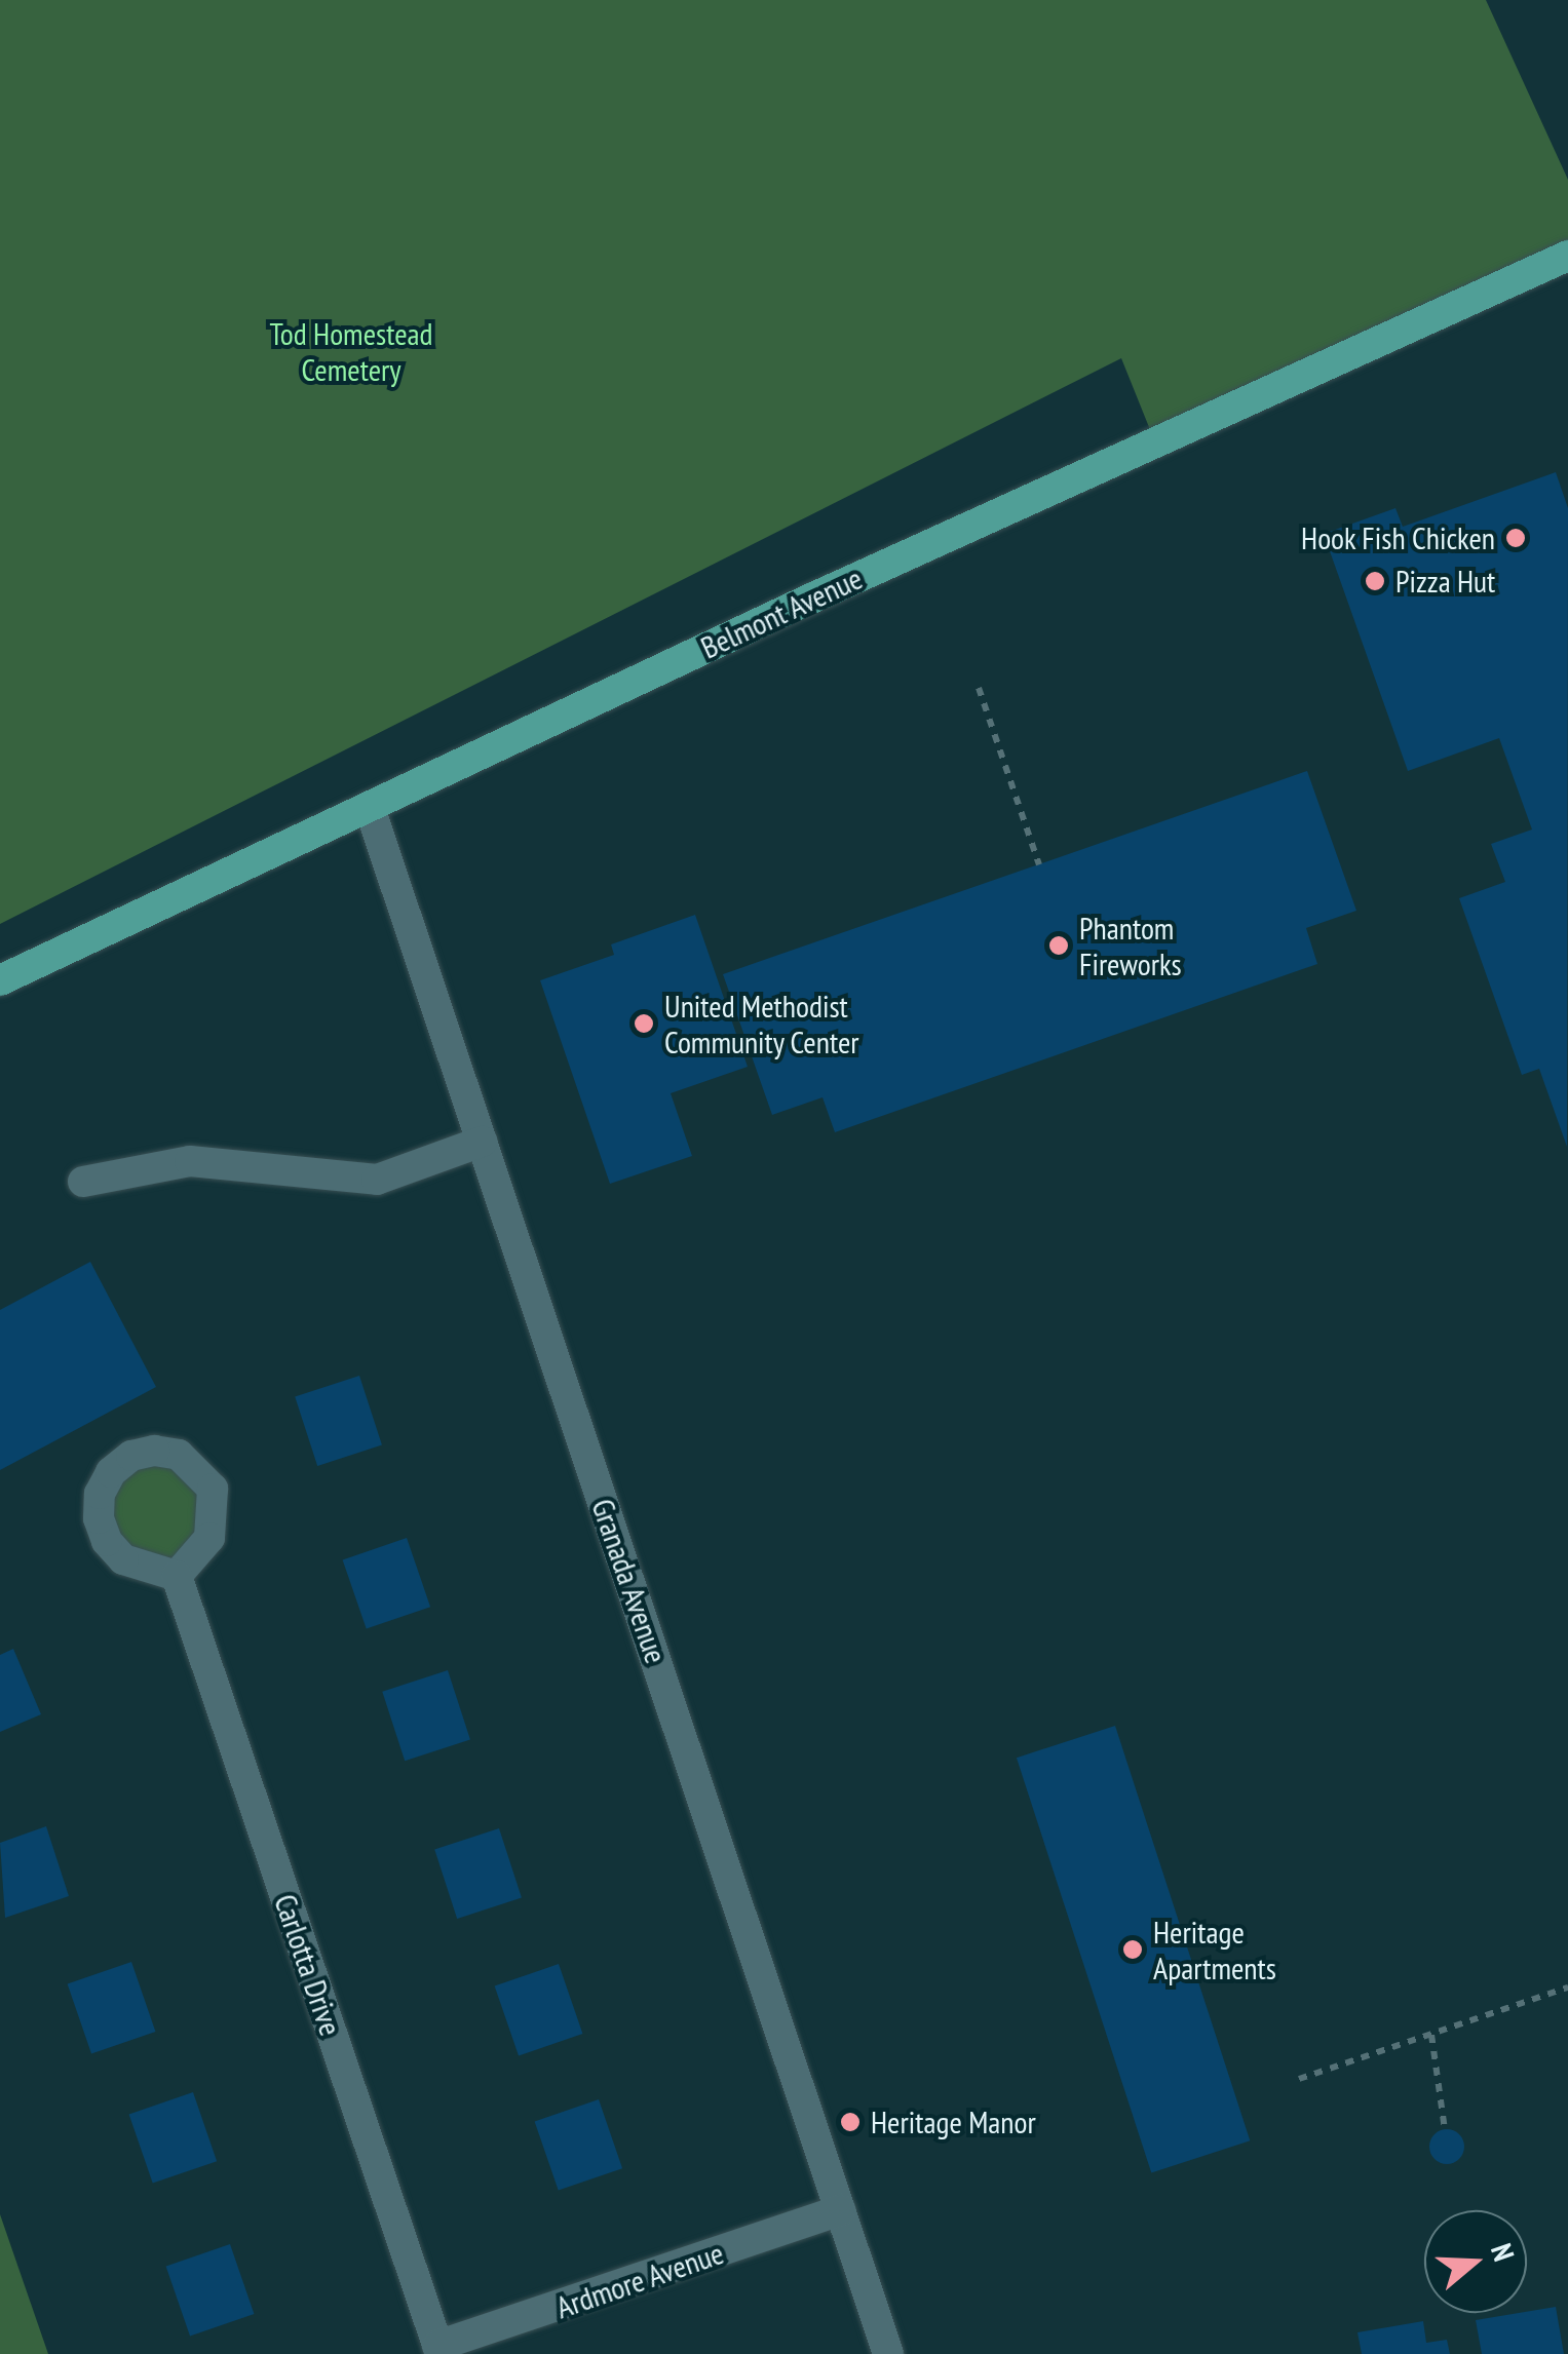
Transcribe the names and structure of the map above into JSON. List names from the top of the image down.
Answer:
{
  "streets": {
    "main road": ["Belmont Avenue"],
    "street": ["Granada Avenue", "Carlotta Drive", "Ardmore Avenue"]
  },
  "crossings": [
    ["Belmont Avenue", "Granada Avenue"],
    ["Granada Avenue", "Ardmore Avenue"],
    ["Carlotta Drive", "Ardmore Avenue"]
  ],
  "parks": ["Tod Homestead Cemetery"],
  "places": [
    "Hook Fish Chicken",
    "Pizza Hut",
    "Phantom Fireworks",
    "United Methodist Community Center",
    "Heritage Apartments",
    "Heritage Manor"
  ],
  "north": "right"
}
